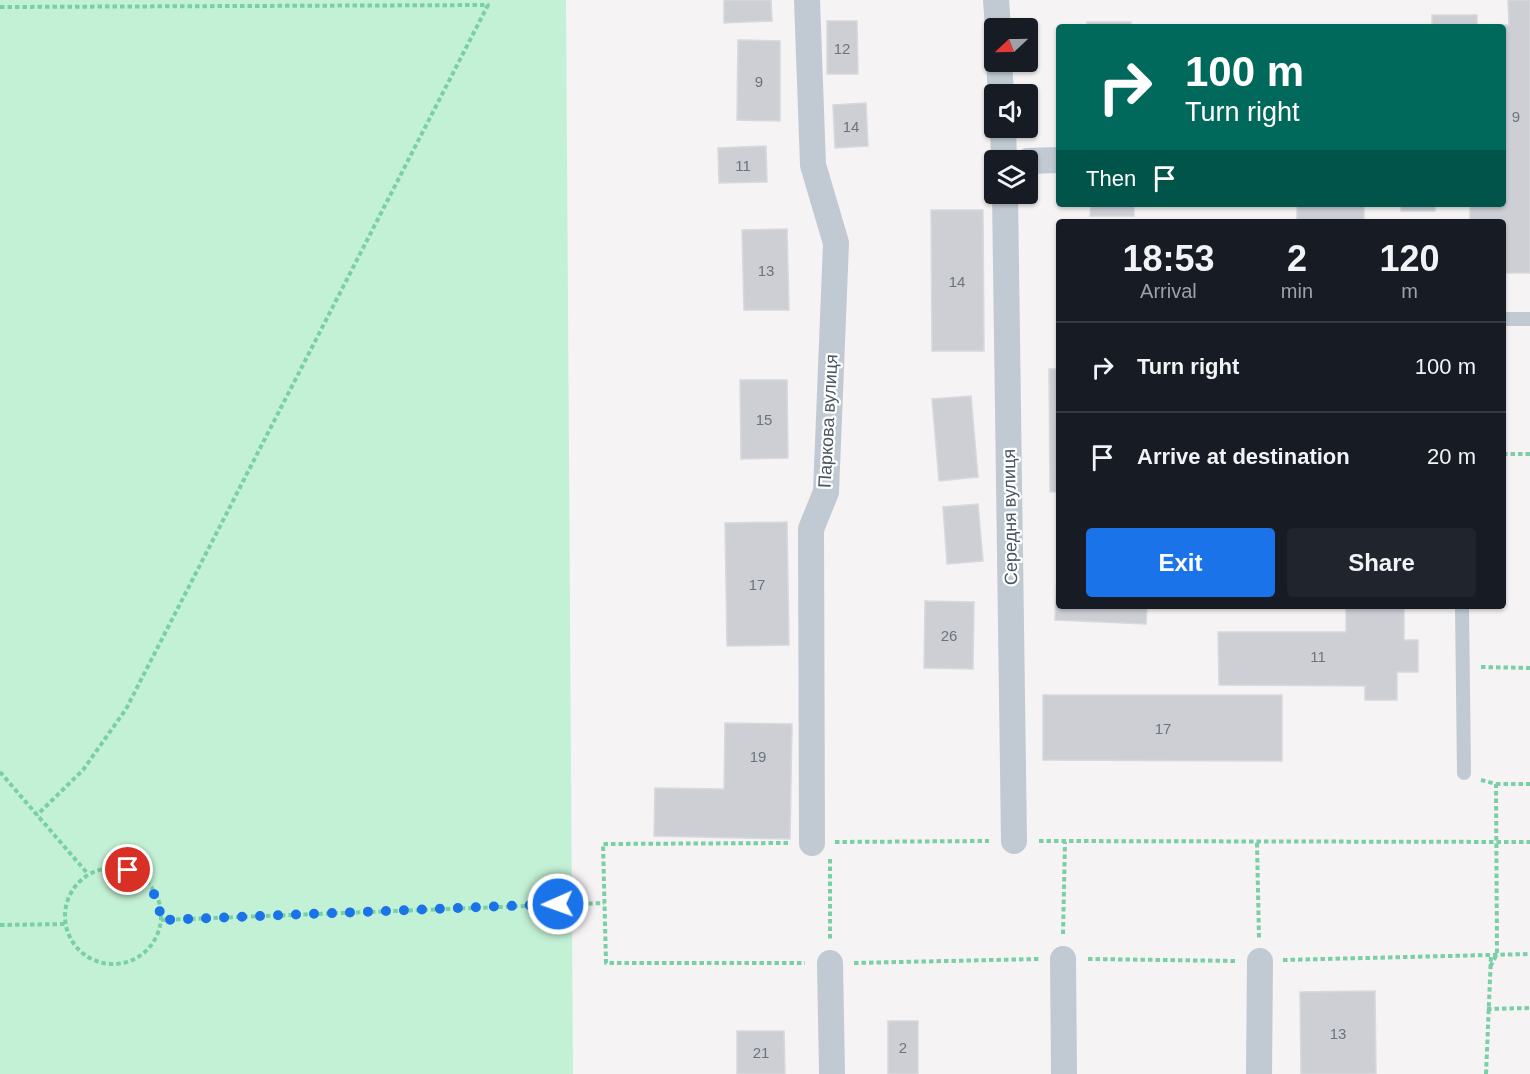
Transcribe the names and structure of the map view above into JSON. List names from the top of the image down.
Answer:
{
  "streets": {
    "street": ["Паркова вулиця", "Середня вулиця"]
  },
  "house_numbers": [
    "12",
    "9",
    "9",
    "14",
    "11",
    "13",
    "14",
    "15",
    "17",
    "26",
    "11",
    "17",
    "19",
    "13",
    "2",
    "21"
  ],
  "north": "left",
  "page": {
    "turn": ["100 m", "Turn right"],
    "then": "Then",
    "eta": [
      "18:53",
      "Arrival",
      "2",
      "min",
      "120",
      "m"
    ],
    "list": [
      {
        "name": "Turn right",
        "value": "100 m"
      },
      {
        "name": "Arrive at destination",
        "value": "20 m"
      }
    ],
    "buttons": ["Exit", "Share"]
  }
}
